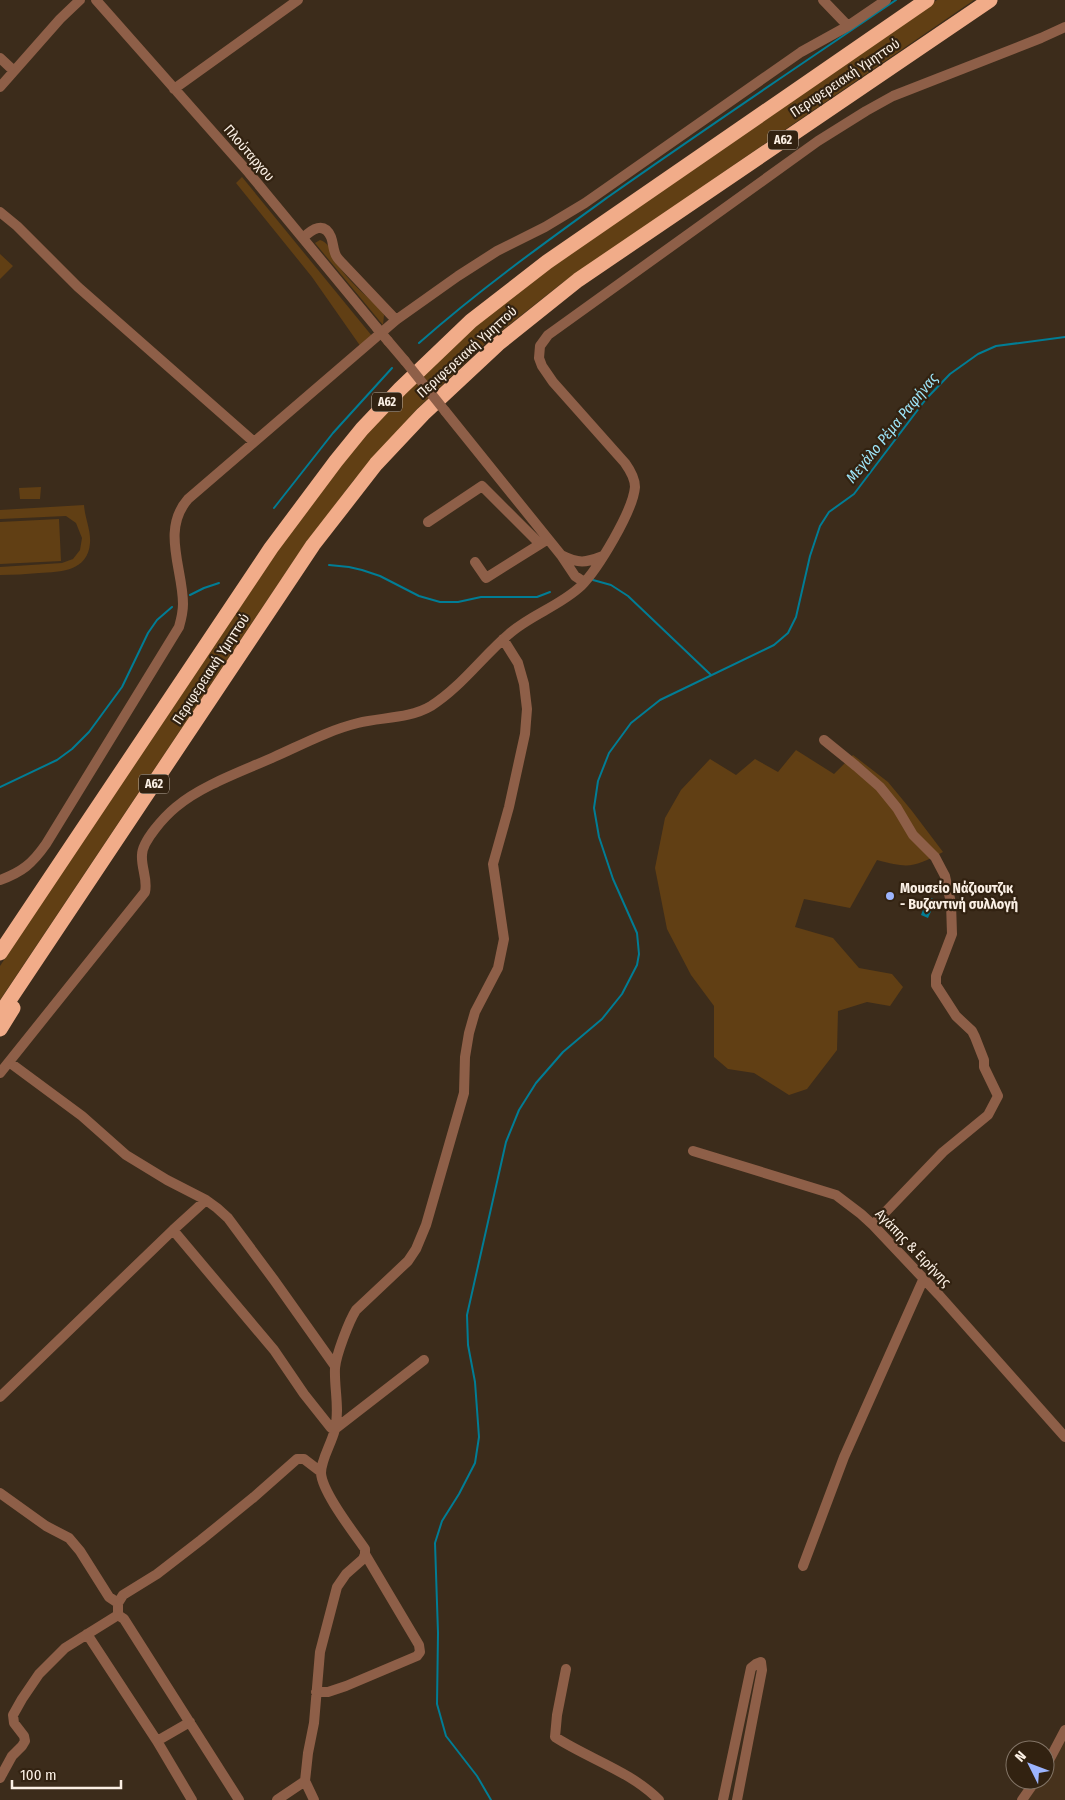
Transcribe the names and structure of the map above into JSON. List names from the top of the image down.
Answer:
{
  "streets": {
    "highway": ["Περιφερειακή Υμηττού", "Α62"],
    "street": ["Πλούταρχου", "Αγάπης & Ειρήνης"]
  },
  "water": ["Μεγάλο Ρέμα Ραφήνας"],
  "places": ["Μουσείο Νάζιουτζικ - Βυζαντινή συλλογή"],
  "scale_bar": "100 m",
  "north": "top left"
}
